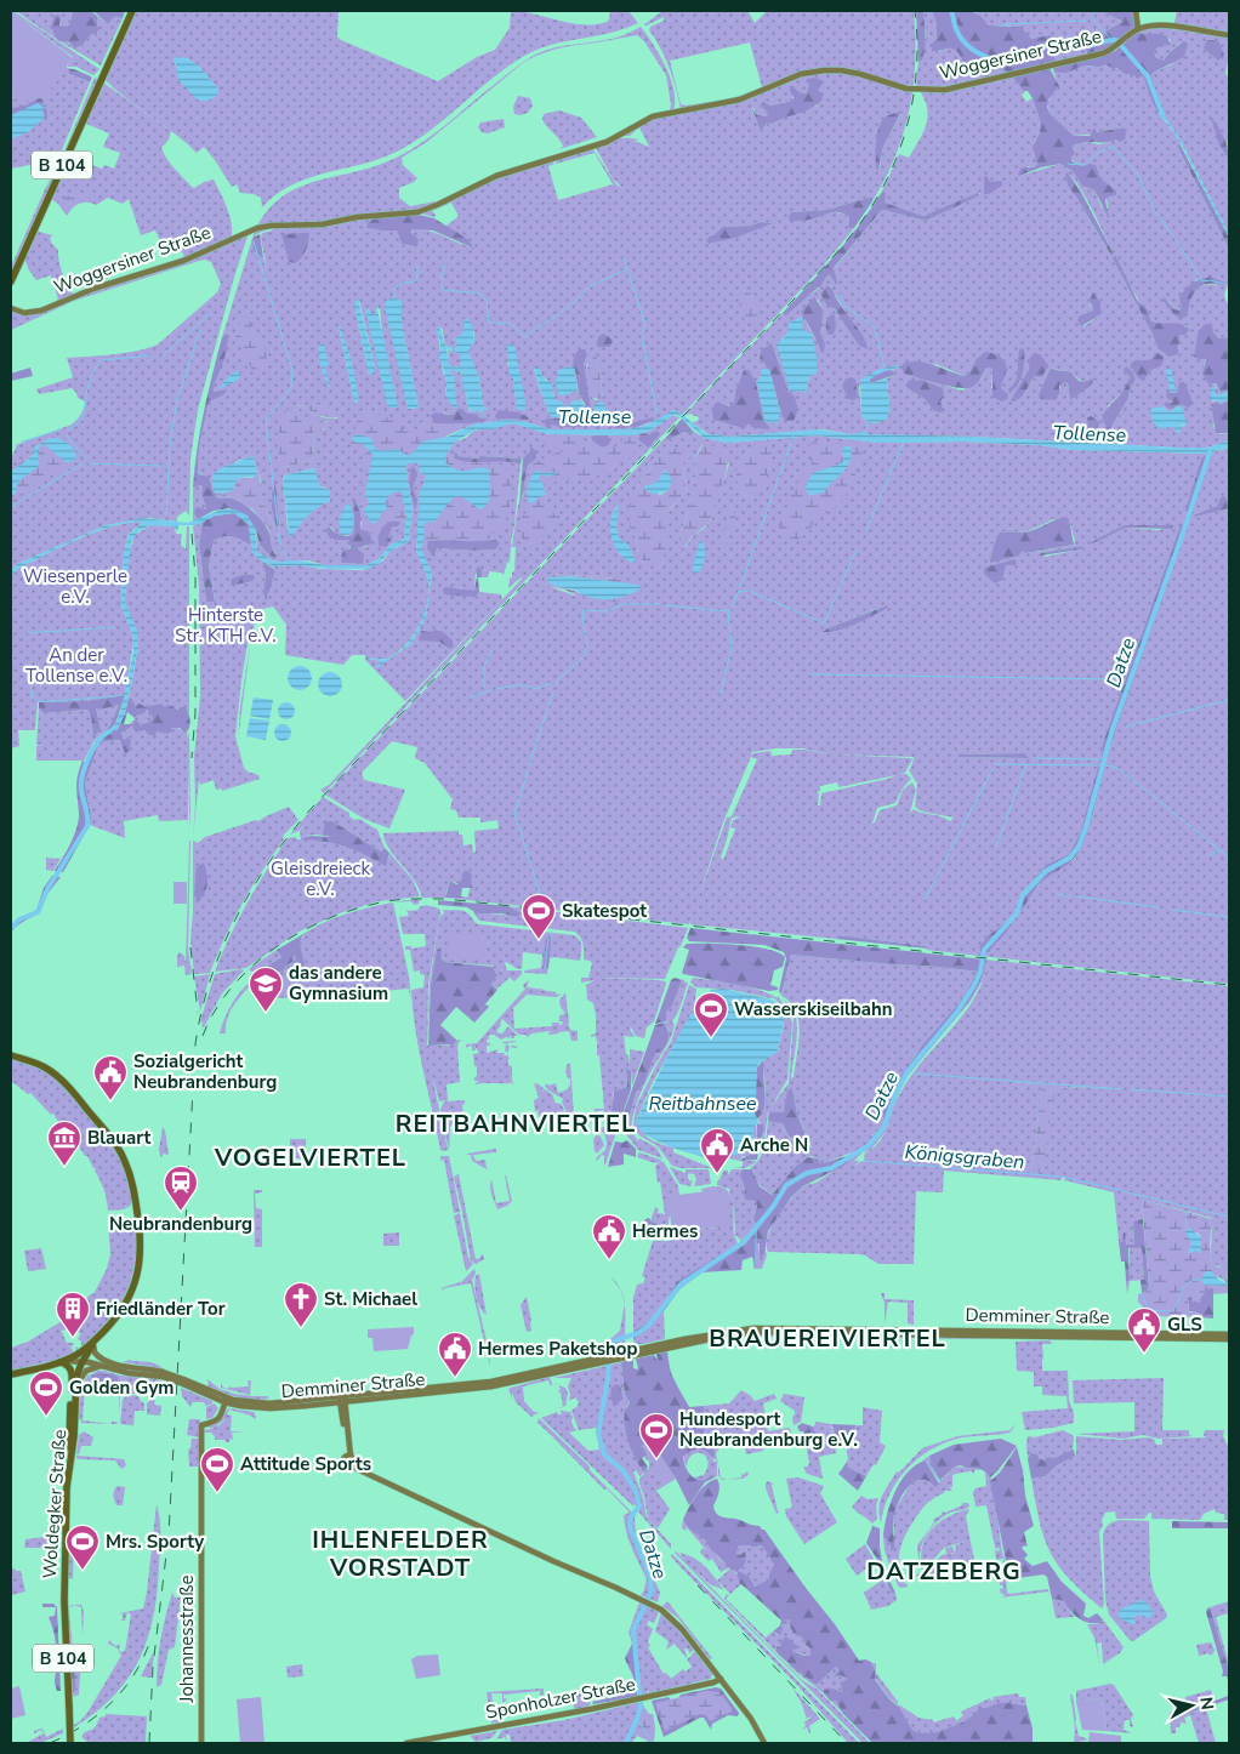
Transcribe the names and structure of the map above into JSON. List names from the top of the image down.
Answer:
{
  "streets": {
    "main road": [
      "Woggersiner Straße",
      "B 104",
      "Demminer Straße",
      "Woldegker Straße",
      "Johannesstraße",
      "Sponholzer Straße"
    ]
  },
  "crossings": [
    ["B 104", "Demminer Straße"],
    ["B 104", "Woldegker Straße"],
    ["Demminer Straße", "Woldegker Straße"],
    ["Demminer Straße", "Johannesstraße"]
  ],
  "districts": [
    "REITBAHNVIERTEL",
    "VOGELVIERTEL",
    "BRAUEREIVIERTEL",
    "IHLENFELDER VORSTADT",
    "DATZEBERG"
  ],
  "water": [
    "Tollense",
    "Datze",
    "Reitbahnsee",
    "Königsgraben"
  ],
  "parks": [
    "Wiesenperle e.V.",
    "Hinterste Str. KTH e.V.",
    "An der Tollense e.V.",
    "Gleisdreieck e.V."
  ],
  "places": {
    "sports": [
      "Skatespot",
      "Wasserskiseilbahn",
      "Golden Gym",
      "Hundesport Neubrandenburg e.V.",
      "Attitude Sports",
      "Mrs. Sporty"
    ],
    "school or university": ["das andere Gymnasium"],
    "public building": [
      "Sozialgericht Neubrandenburg",
      "Arche N",
      "Hermes",
      "GLS",
      "Hermes Paketshop"
    ],
    "museum": ["Blauart"],
    "station": ["Neubrandenburg"],
    "church": ["St. Michael"],
    "building": ["Friedländer Tor"]
  },
  "north": "right"
}
